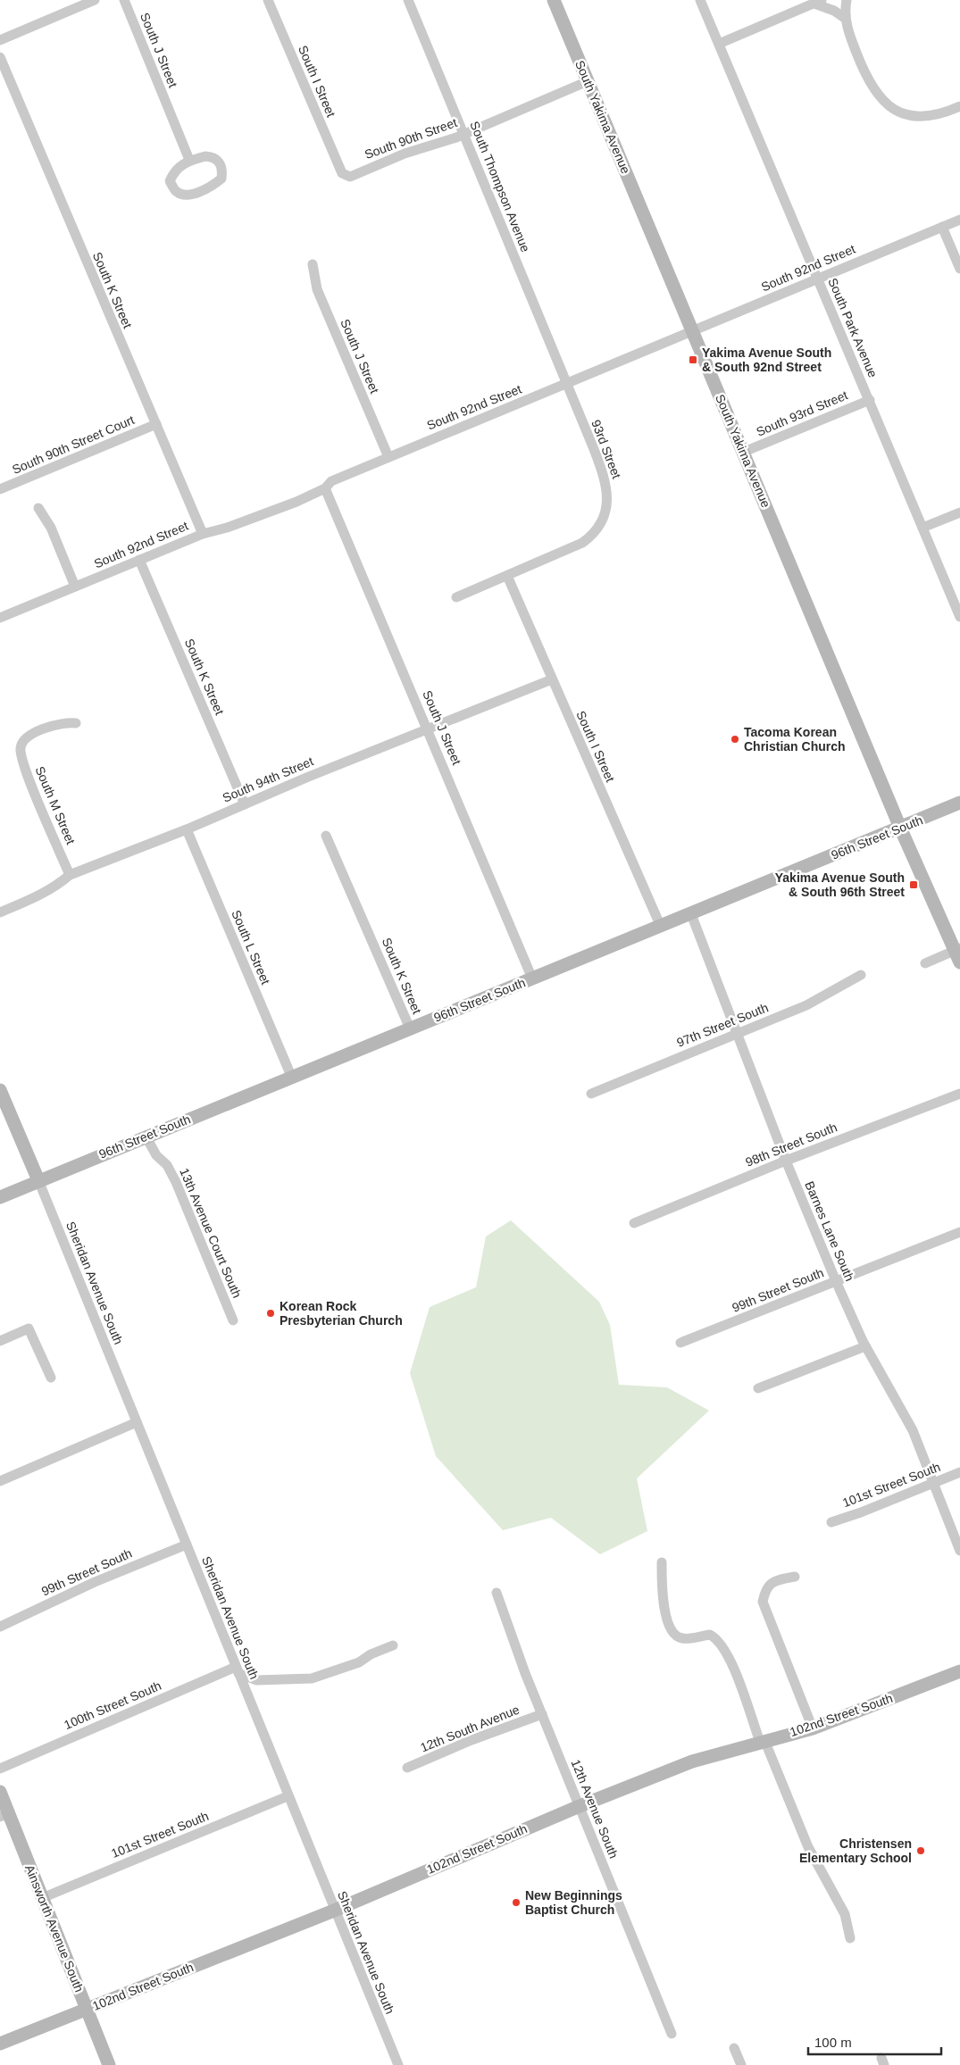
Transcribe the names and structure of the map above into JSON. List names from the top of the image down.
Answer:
{
  "streets": {
    "main road": [
      "South Yakima Avenue",
      "96th Street South",
      "102nd Street South",
      "Ainsworth Avenue South"
    ],
    "street": [
      "South J Street",
      "South I Street",
      "South 90th Street",
      "South Thompson Avenue",
      "South 92nd Street",
      "South K Street",
      "South Park Avenue",
      "South 93rd Street",
      "South 90th Street Court",
      "93rd Street",
      "South 94th Street",
      "South M Street",
      "South L Street",
      "97th Street South",
      "98th Street South",
      "Barnes Lane South",
      "13th Avenue Court South",
      "Sheridan Avenue South",
      "99th Street South",
      "101st Street South",
      "100th Street South",
      "12th South Avenue",
      "12th Avenue South"
    ]
  },
  "crossings": [
    ["South J Street", "South 92nd Street"],
    ["South J Street", "South 94th Street"],
    ["South J Street", "96th Street South"],
    ["South I Street", "South 90th Street"],
    ["South I Street", "93rd Street"],
    ["South I Street", "South 94th Street"],
    ["South I Street", "96th Street South"],
    ["South Yakima Avenue", "South 90th Street"],
    ["South Yakima Avenue", "South 92nd Street"],
    ["South Yakima Avenue", "South 93rd Street"],
    ["South Yakima Avenue", "96th Street South"],
    ["South 90th Street", "South Thompson Avenue"],
    ["South Thompson Avenue", "South 92nd Street"],
    ["South Thompson Avenue", "93rd Street"],
    ["South 92nd Street", "South K Street"],
    ["South 92nd Street", "South Park Avenue"],
    ["South 92nd Street", "93rd Street"],
    ["South K Street", "South 90th Street Court"],
    ["South K Street", "South 94th Street"],
    ["South K Street", "96th Street South"],
    ["South Park Avenue", "South 93rd Street"],
    ["South 94th Street", "South M Street"],
    ["South 94th Street", "South L Street"],
    ["96th Street South", "South L Street"],
    ["96th Street South", "Barnes Lane South"],
    ["96th Street South", "13th Avenue Court South"],
    ["96th Street South", "Sheridan Avenue South"],
    ["97th Street South", "Barnes Lane South"],
    ["98th Street South", "Barnes Lane South"],
    ["Barnes Lane South", "99th Street South"],
    ["Barnes Lane South", "101st Street South"],
    ["Sheridan Avenue South", "99th Street South"],
    ["Sheridan Avenue South", "101st Street South"],
    ["Sheridan Avenue South", "100th Street South"],
    ["Sheridan Avenue South", "102nd Street South"],
    ["101st Street South", "Ainsworth Avenue South"],
    ["102nd Street South", "12th Avenue South"],
    ["102nd Street South", "Ainsworth Avenue South"],
    ["12th South Avenue", "12th Avenue South"]
  ],
  "places": {
    "transit": ["Yakima Avenue South & South 92nd Street", "Yakima Avenue South & South 96th Street"],
    "other": [
      "Tacoma Korean Christian Church",
      "Korean Rock Presbyterian Church",
      "Christensen Elementary School",
      "New Beginnings Baptist Church"
    ]
  },
  "scale_bar": "100 m"
}
